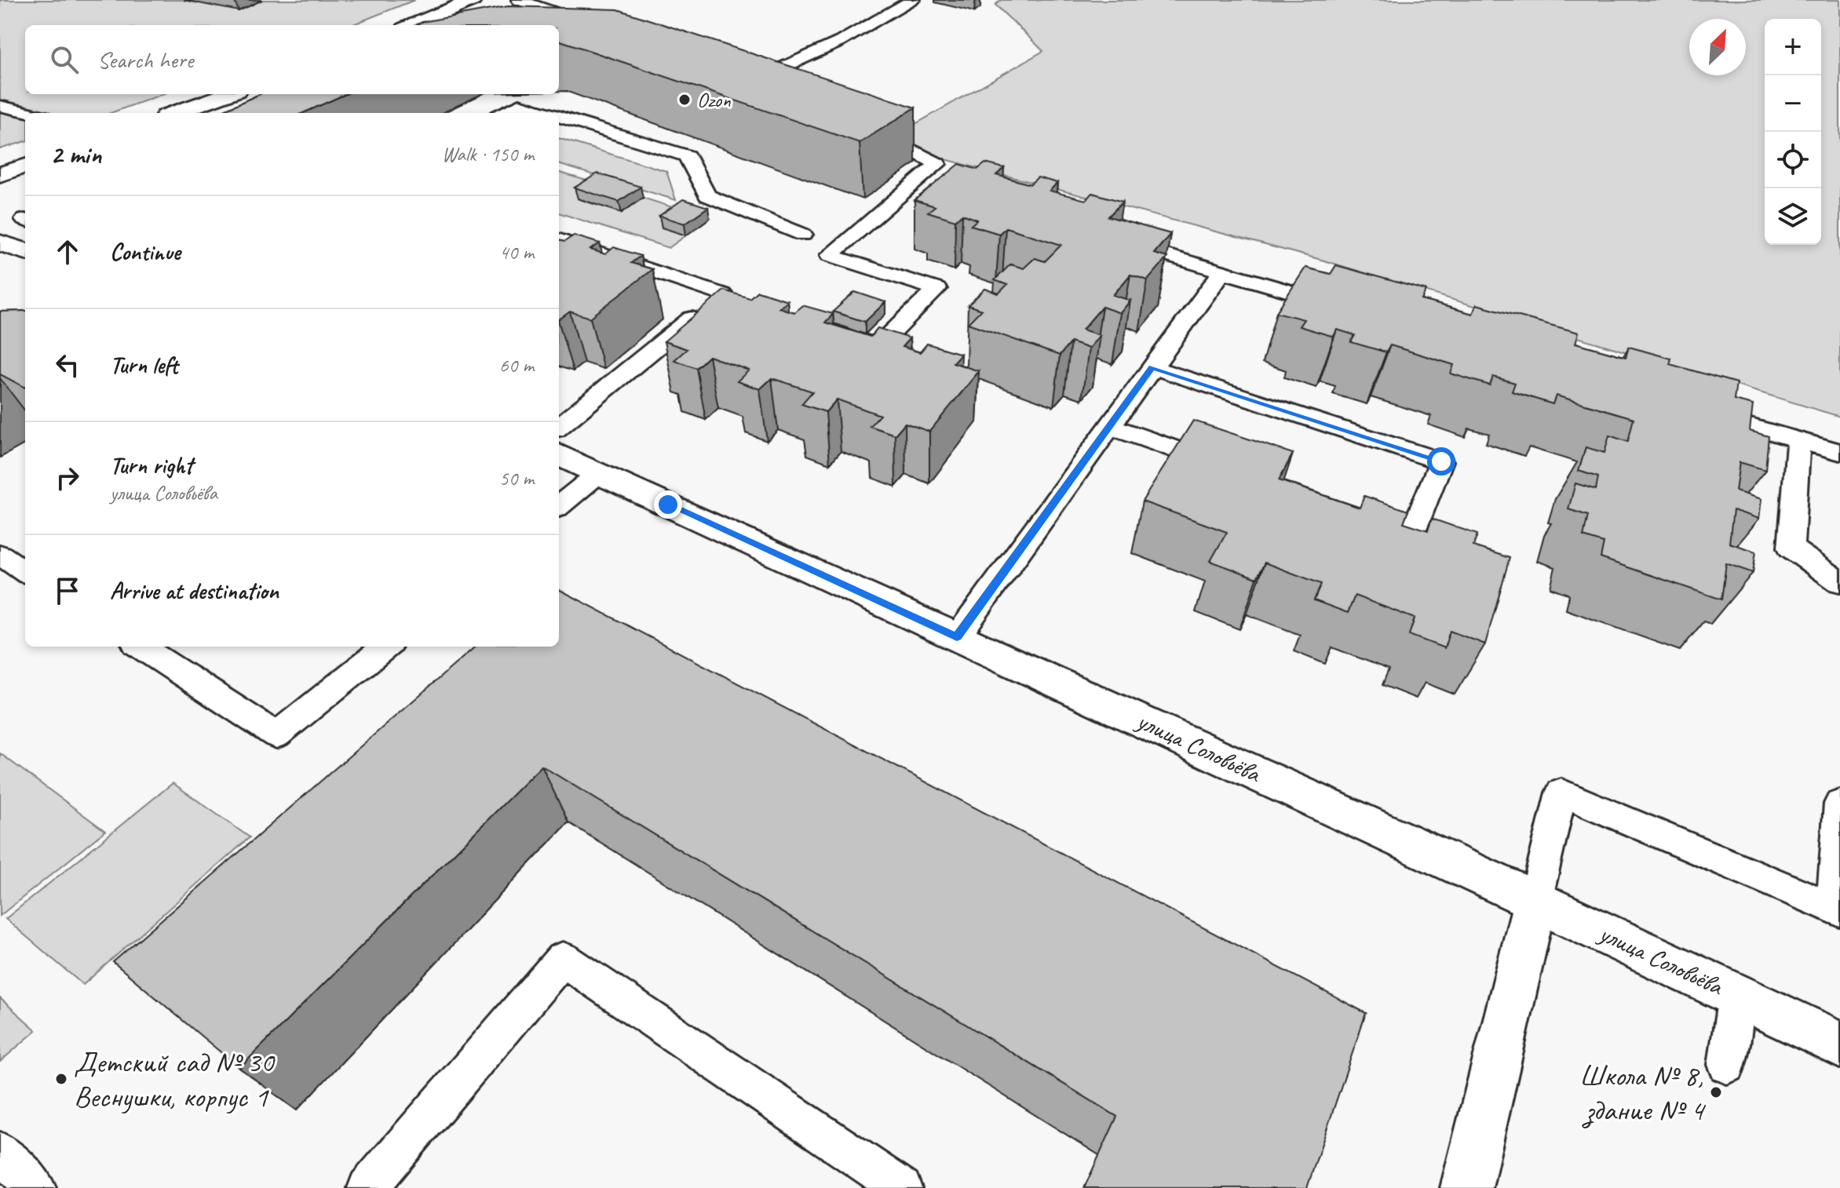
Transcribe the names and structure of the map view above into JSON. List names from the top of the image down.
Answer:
{
  "streets": {
    "street": ["улица Соловьёва"]
  },
  "places": ["Ozon", "Детский сад № 30 Веснушки, корпус 1", "Школа № 8, здание № 4"],
  "north": "top right",
  "page": {
    "map_buttons": ["+", "−"],
    "search": "Search here",
    "heading": ["2 min", "Walk · 150 m"],
    "list": [
      ["Continue", "40 m"],
      ["Turn left", "60 m"],
      ["Turn right", "улица Соловьёва", "50 m"],
      "Arrive at destination"
    ]
  }
}
